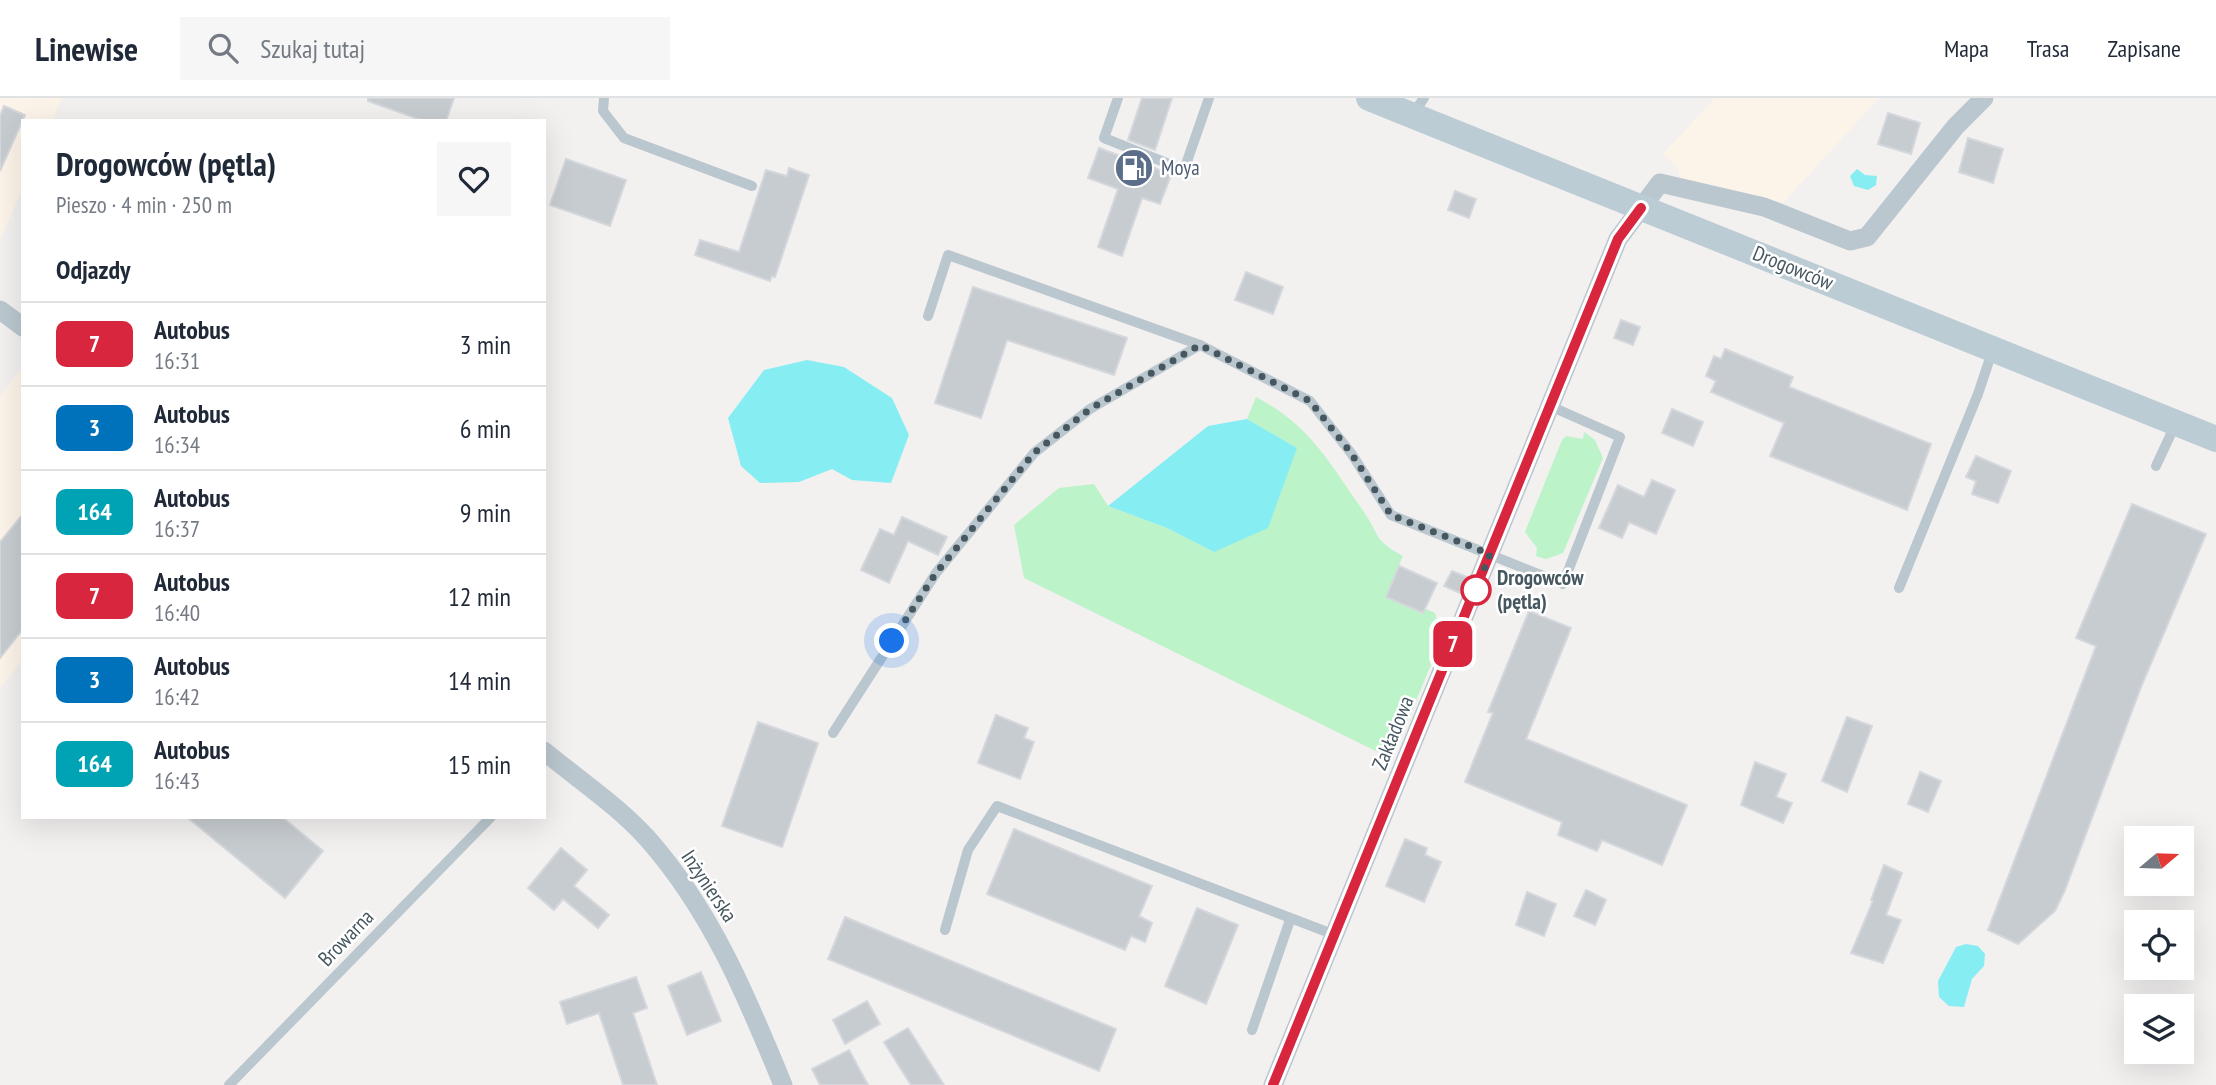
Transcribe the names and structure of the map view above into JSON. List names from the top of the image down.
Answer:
{
  "streets": {
    "main road": ["Drogowców"],
    "street": ["Zakładowa", "Inżynierska"],
    "lane": ["Browarna"]
  },
  "crossings": [
    ["Drogowców", "Zakładowa"]
  ],
  "places": {
    "fuel station": ["Moya"],
    "other": ["Drogowców (pętla)"]
  },
  "lines": ["bus line 7"],
  "north": "right",
  "page": {
    "header": "Linewise",
    "search": "Szukaj tutaj",
    "nav": ["Mapa", "Trasa", "Zapisane"],
    "on_map": "7",
    "heading": [
      ["Drogowców (pętla)", "Pieszo · 4 min · 250 m"],
      "Odjazdy"
    ],
    "list": [
      {
        "mark": "7",
        "name": "Autobus",
        "note": "16:31",
        "value": "3 min"
      },
      {
        "mark": "3",
        "name": "Autobus",
        "note": "16:34",
        "value": "6 min"
      },
      {
        "mark": "164",
        "name": "Autobus",
        "note": "16:37",
        "value": "9 min"
      },
      {
        "mark": "7",
        "name": "Autobus",
        "note": "16:40",
        "value": "12 min"
      },
      {
        "mark": "3",
        "name": "Autobus",
        "note": "16:42",
        "value": "14 min"
      },
      {
        "mark": "164",
        "name": "Autobus",
        "note": "16:43",
        "value": "15 min"
      }
    ]
  }
}
